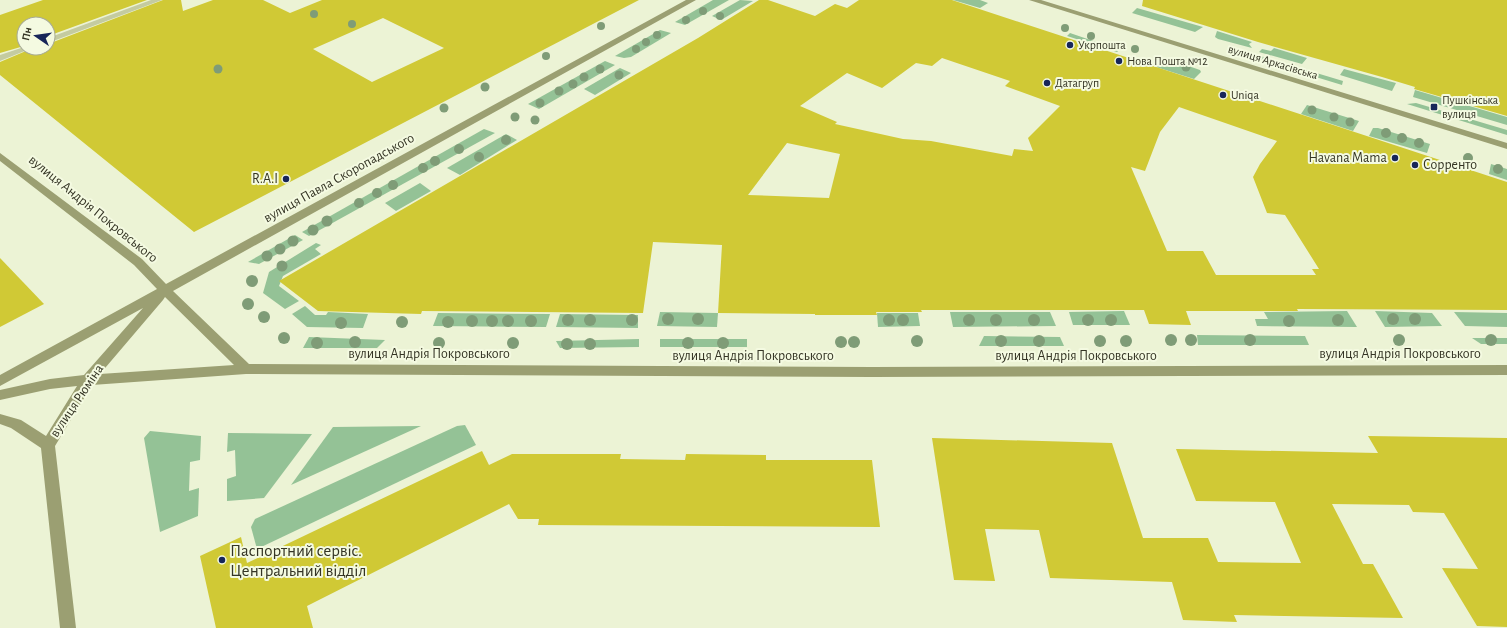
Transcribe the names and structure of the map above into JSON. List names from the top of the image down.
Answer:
{
  "streets": {
    "street": [
      "вулиця Аркасівська",
      "вулиця Павла Скоропадського",
      "вулиця Андрія Покровського",
      "вулиця Рюміна"
    ]
  },
  "crossings": [
    ["вулиця Павла Скоропадського", "вулиця Андрія Покровського"],
    ["вулиця Павла Скоропадського", "вулиця Рюміна"],
    ["вулиця Андрія Покровського", "вулиця Рюміна"]
  ],
  "places": {
    "other": [
      "Укрпошта",
      "Нова Пошта №12",
      "Датагруп",
      "Uniqa",
      "Havana Mama",
      "Сорренто",
      "R.A.I",
      "Паспортний сервіс. Центральний відділ"
    ],
    "transit": ["Пушкінська вулиця"]
  },
  "north": "left"
}
